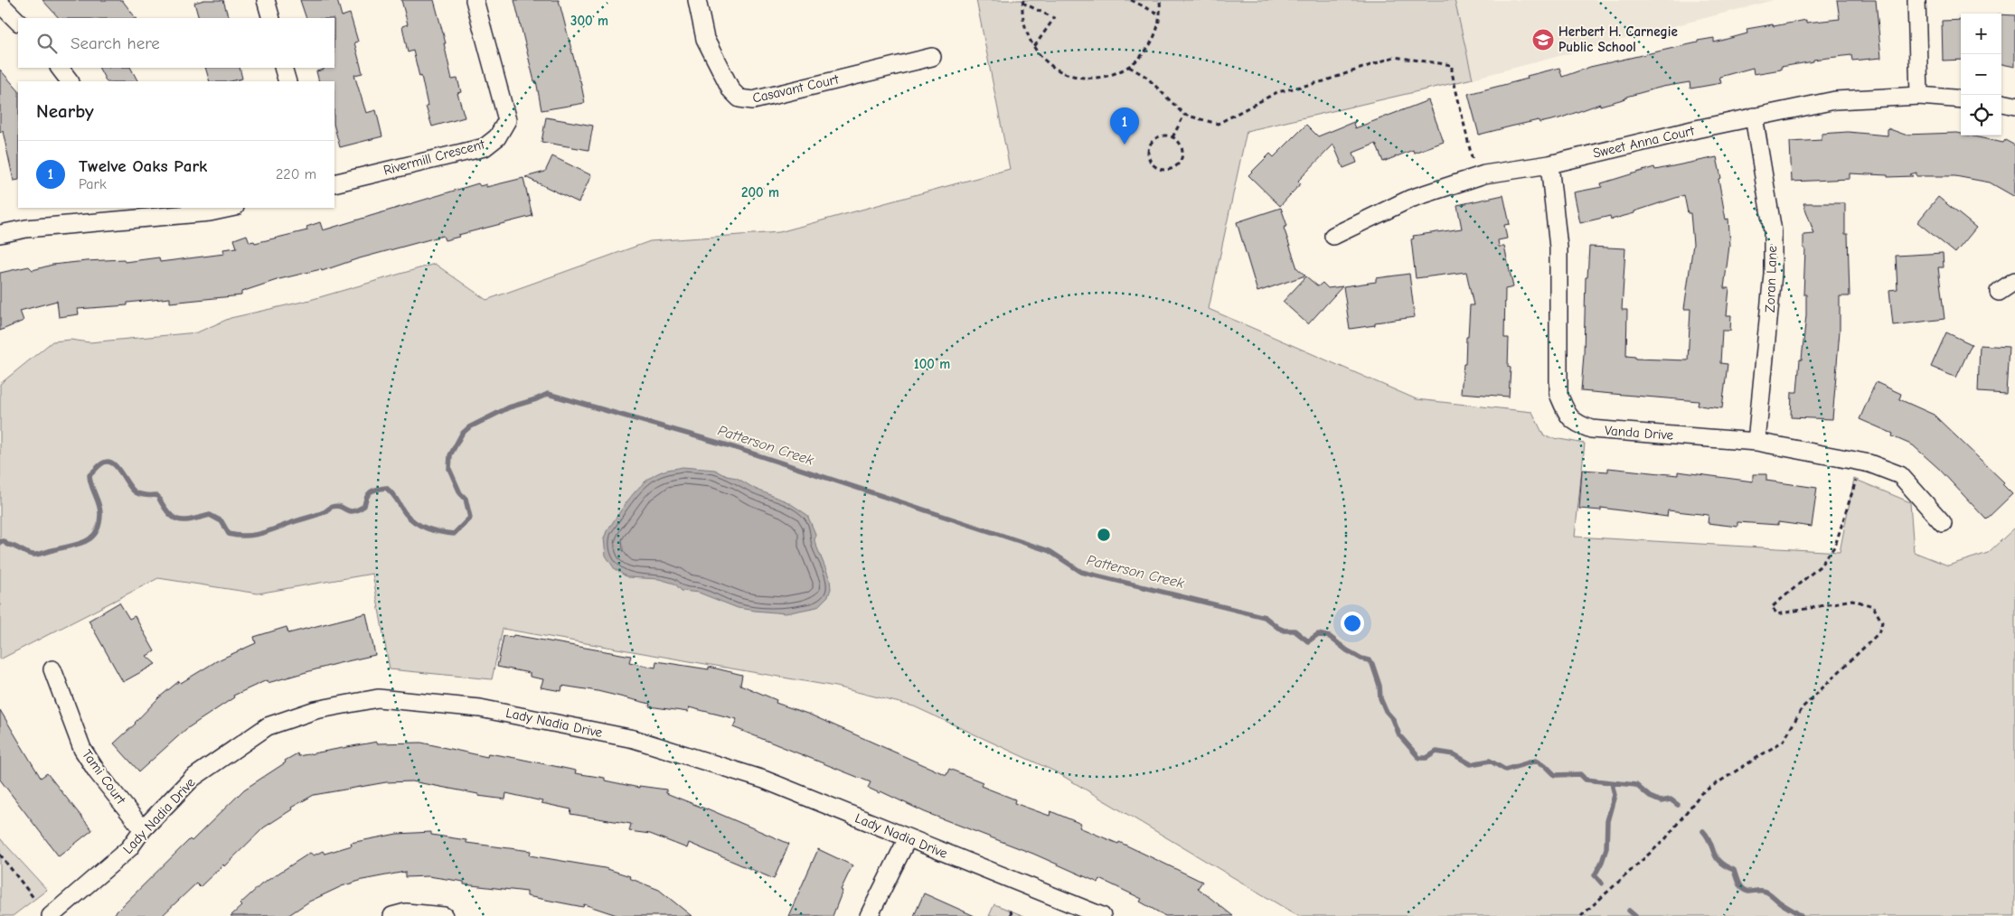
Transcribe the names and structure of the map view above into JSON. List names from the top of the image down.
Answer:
{
  "streets": {
    "street": [
      "Casavant Court",
      "Sweet Anna Court",
      "Rivermill Crescent",
      "Zoran Lane",
      "Vanda Drive",
      "Lady Nadia Drive",
      "Tami Court"
    ]
  },
  "crossings": [
    ["Sweet Anna Court", "Zoran Lane"],
    ["Sweet Anna Court", "Vanda Drive"],
    ["Zoran Lane", "Vanda Drive"],
    ["Lady Nadia Drive", "Tami Court"]
  ],
  "water": ["Patterson Creek"],
  "places": {
    "school or university": ["Herbert H. Carnegie Public School"]
  },
  "page": {
    "map_buttons": ["+", "−"],
    "search": "Search here",
    "heading": "Nearby",
    "pins": "1",
    "list": [
      {
        "mark": "1",
        "name": "Twelve Oaks Park",
        "note": "Park",
        "value": "220 m"
      }
    ]
  },
  "rings": ["300 m", "200 m", "100 m"]
}
